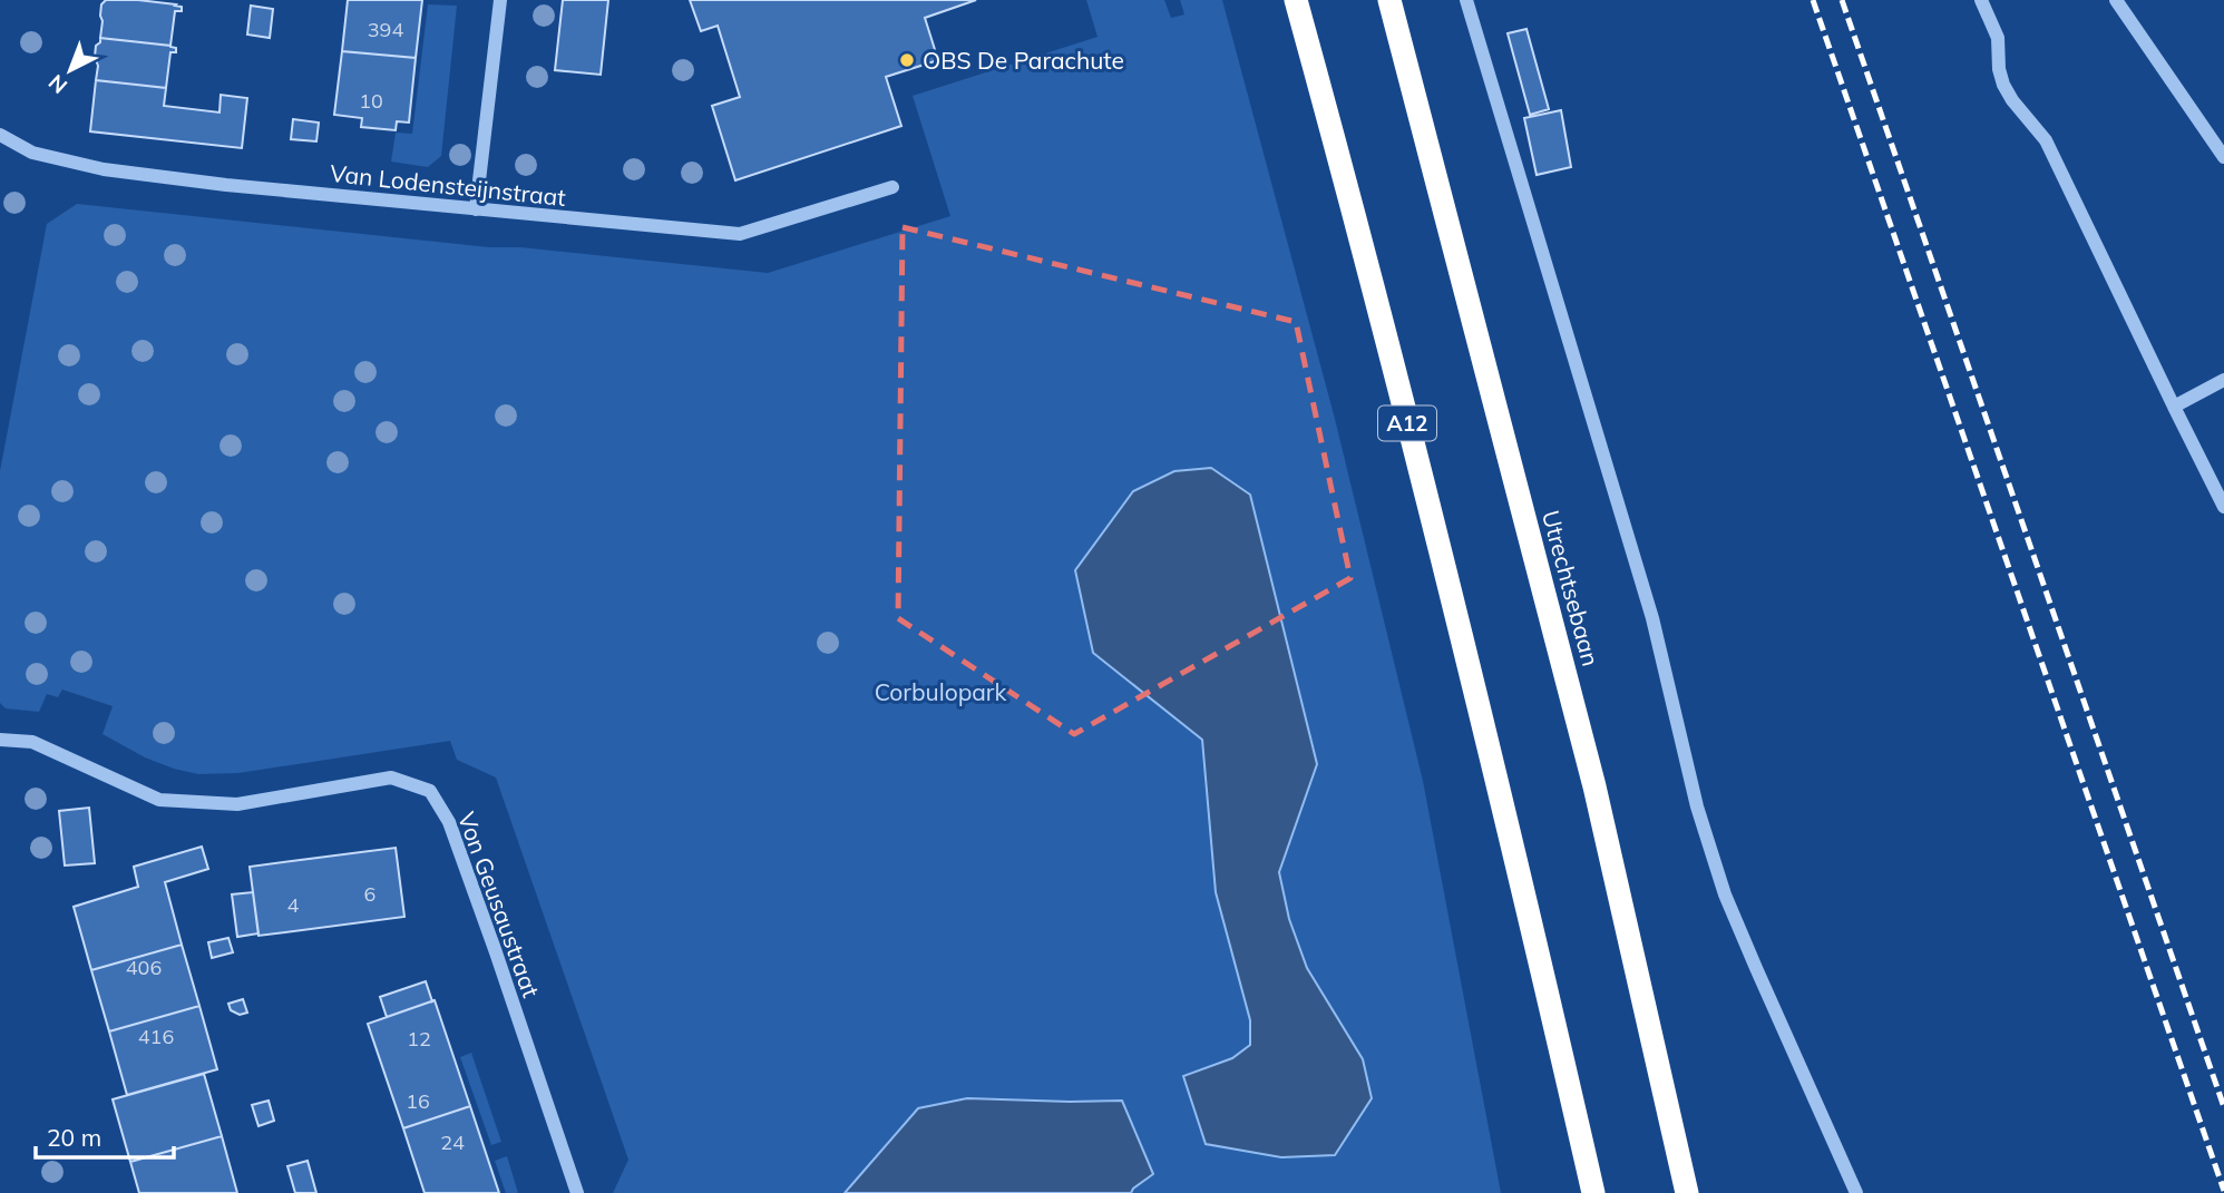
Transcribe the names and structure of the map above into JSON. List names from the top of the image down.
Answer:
{
  "streets": {
    "highway": ["A12", "Utrechtsebaan"],
    "street": ["Van Lodensteijnstraat", "Von Geusaustraat"]
  },
  "parks": ["Corbulopark"],
  "places": ["OBS De Parachute"],
  "house_numbers": [
    "394",
    "10",
    "6",
    "4",
    "406",
    "416",
    "12",
    "16",
    "24"
  ],
  "scale_bar": "20 m",
  "north": "bottom left"
}
